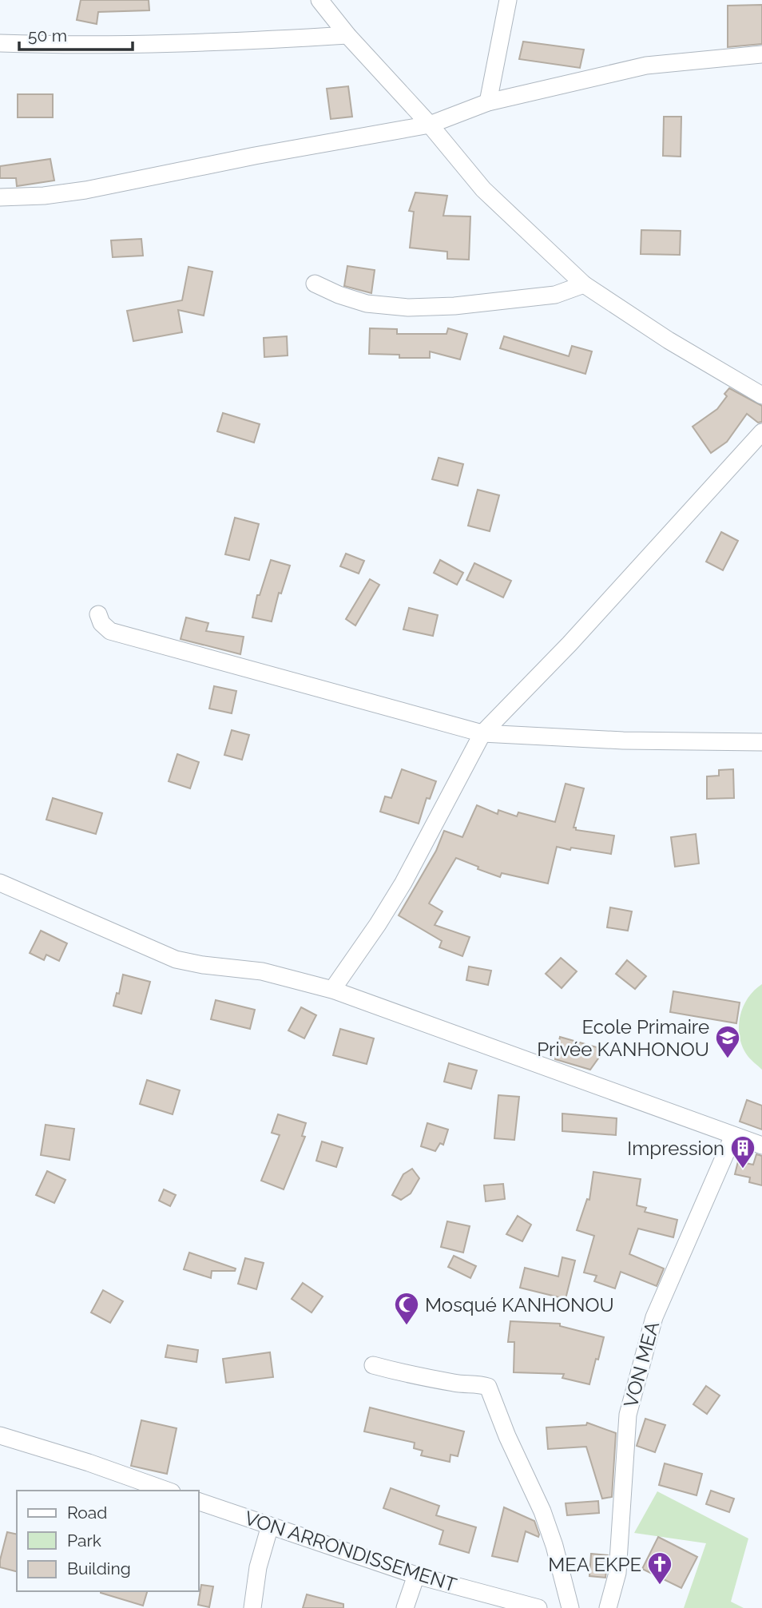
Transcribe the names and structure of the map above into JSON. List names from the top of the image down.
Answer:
{
  "streets": {
    "street": ["VON MEA", "VON ARRONDISSEMENT"]
  },
  "places": {
    "school or university": ["Ecole Primaire Privée KANHONOU"],
    "building": ["Impression"],
    "mosque": ["Mosqué KANHONOU"],
    "church": ["MEA EKPE"]
  },
  "legend": ["Road", "Park", "Building"],
  "scale_bar": "50 m"
}
